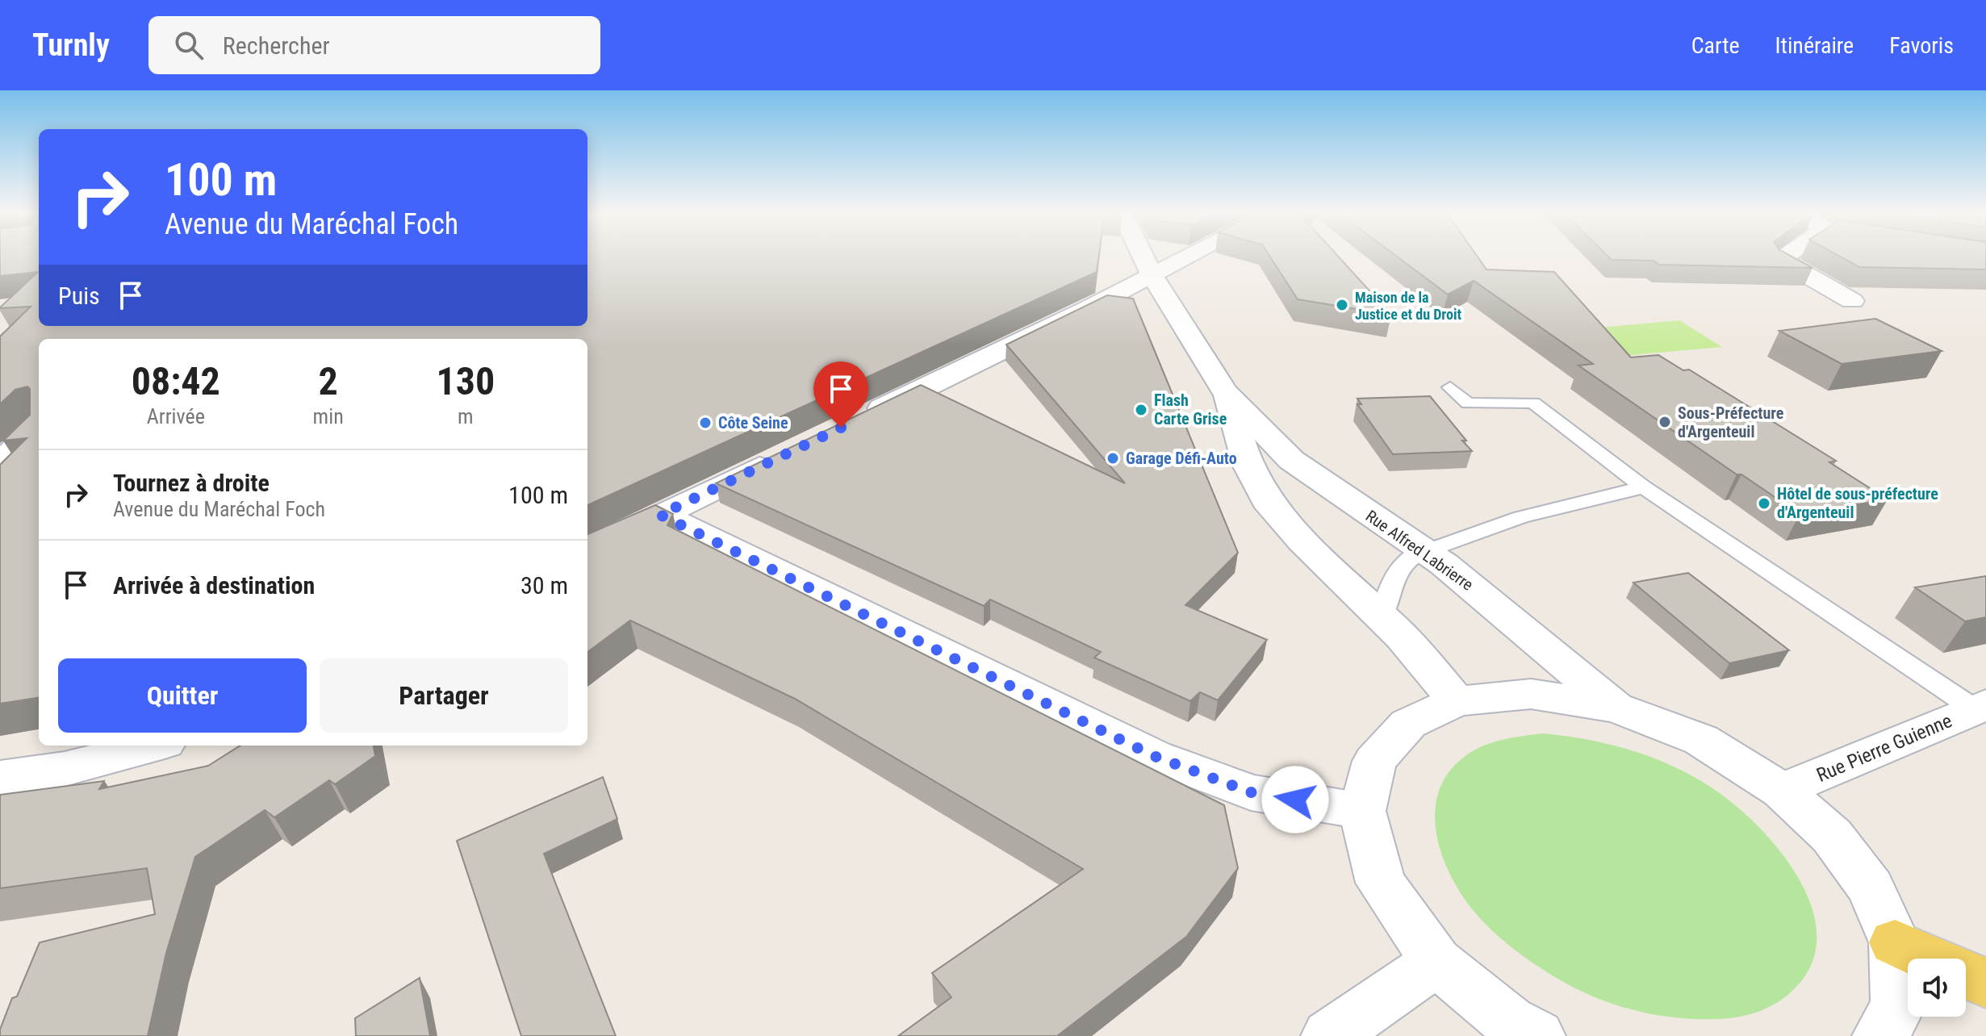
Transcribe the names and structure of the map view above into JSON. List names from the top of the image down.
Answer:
{
  "streets": {
    "street": ["Rue Alfred Labrierre", "Rue Pierre Guienne"]
  },
  "places": [
    "Maison de la Justice et du Droit",
    "Flash Carte Grise",
    "Sous-Préfecture d'Argenteuil",
    "Côte Seine",
    "Garage Défi-Auto",
    "Hôtel de sous-préfecture d'Argenteuil"
  ],
  "page": {
    "header": "Turnly",
    "search": "Rechercher",
    "nav": ["Carte", "Itinéraire", "Favoris"],
    "turn": ["100 m", "Avenue du Maréchal Foch"],
    "then": "Puis",
    "eta": [
      "08:42",
      "Arrivée",
      "2",
      "min",
      "130",
      "m"
    ],
    "list": [
      {
        "name": "Tournez à droite",
        "note": "Avenue du Maréchal Foch",
        "value": "100 m"
      },
      {
        "name": "Arrivée à destination",
        "value": "30 m"
      }
    ],
    "buttons": ["Quitter", "Partager"]
  }
}
